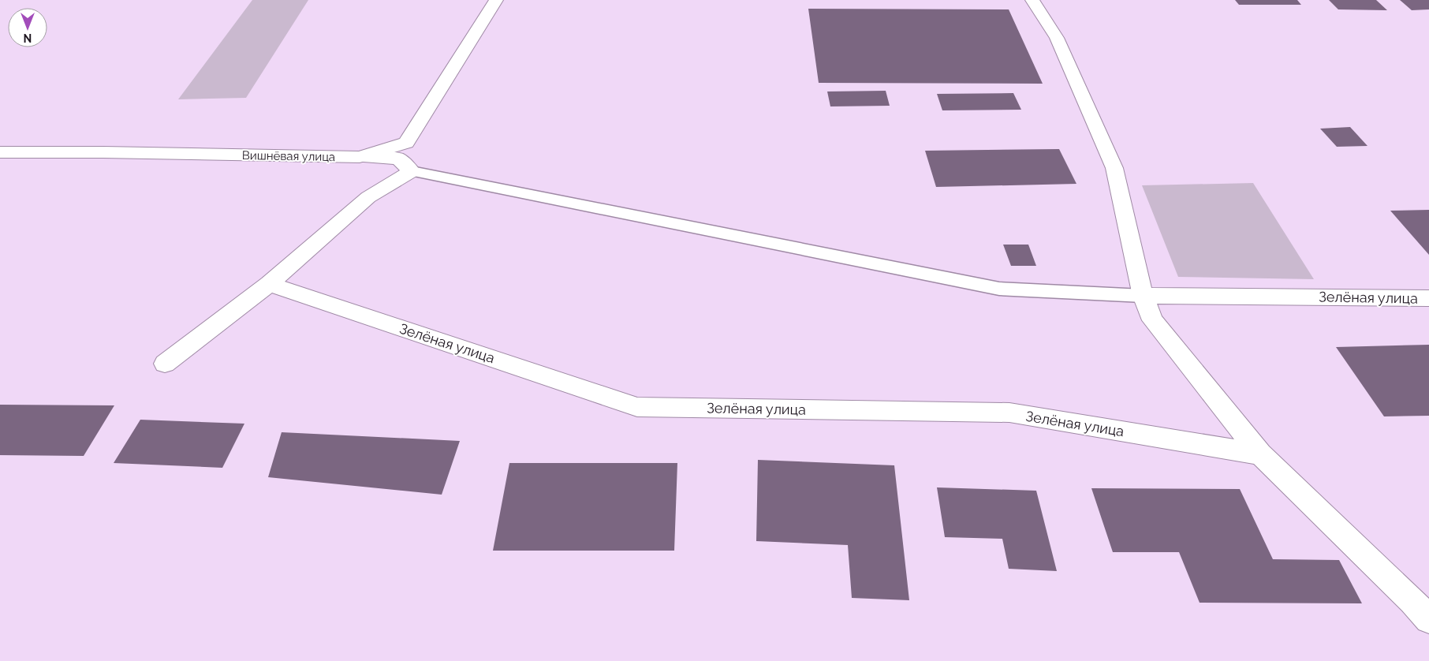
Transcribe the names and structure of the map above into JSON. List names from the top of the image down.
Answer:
{
  "streets": {
    "street": ["Вишнёвая улица", "Зелёная улица"]
  },
  "north": "bottom"
}
